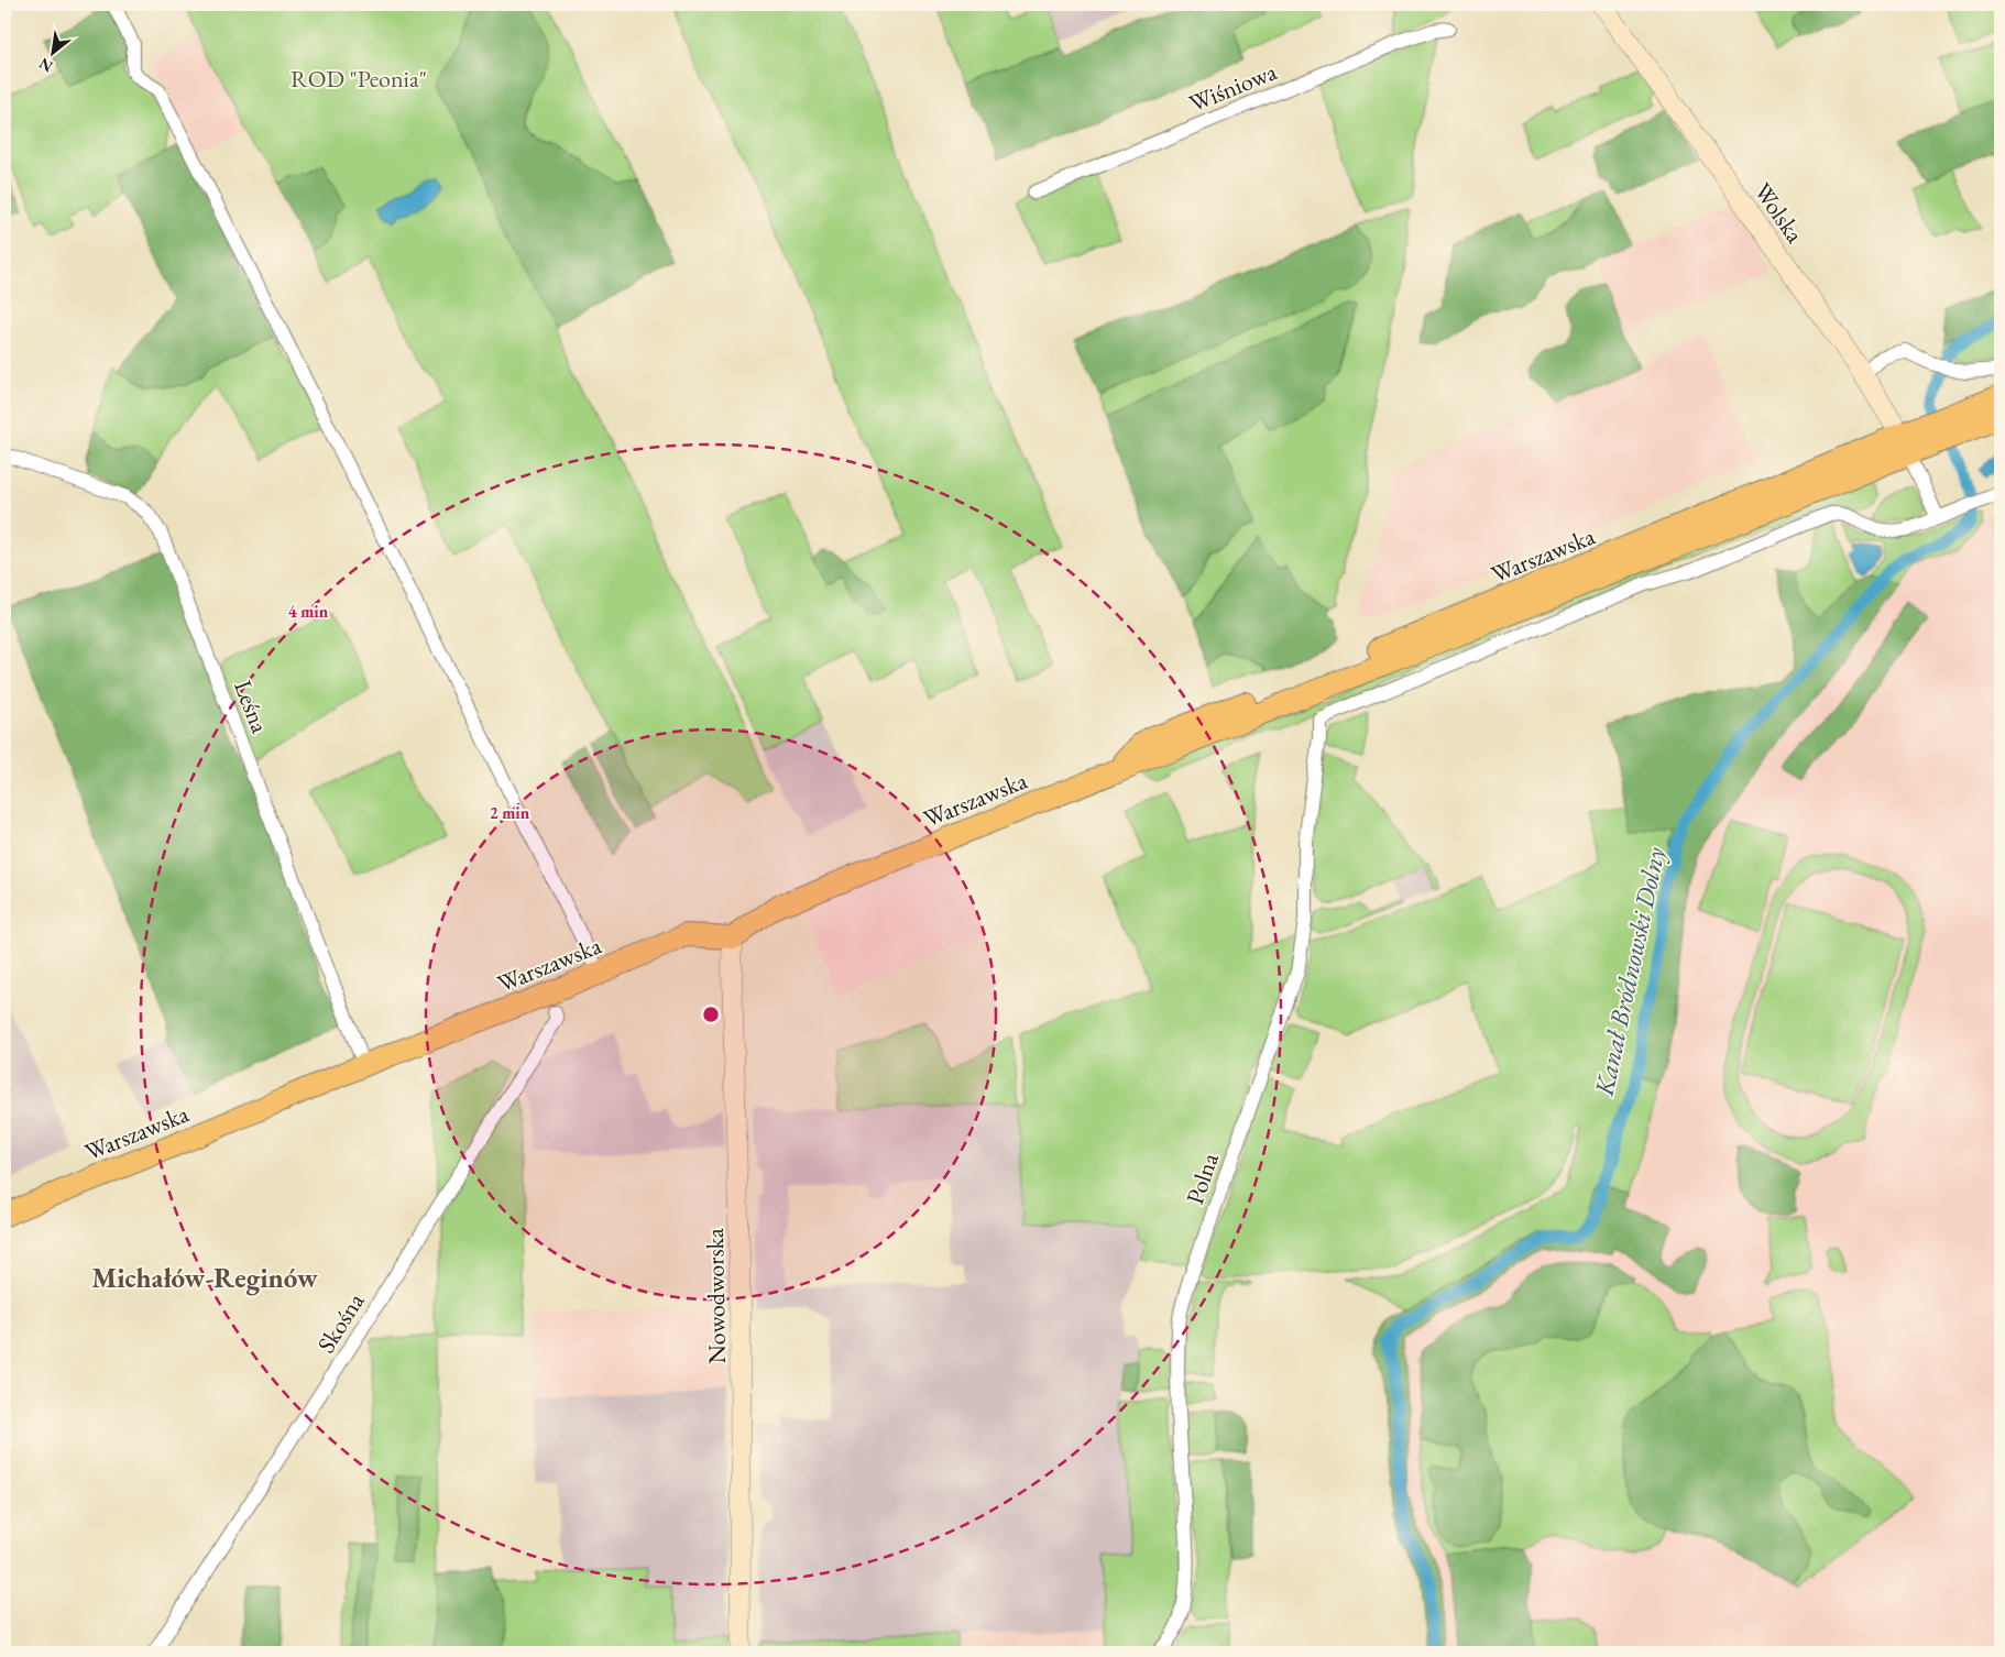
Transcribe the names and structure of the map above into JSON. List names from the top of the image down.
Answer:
{
  "streets": {
    "main road": ["Wolska", "Warszawska", "Nowodworska"],
    "street": [
      "Wiśniowa",
      "Leśna",
      "Polna",
      "Skośna"
    ]
  },
  "crossings": [
    ["Wolska", "Warszawska"],
    ["Warszawska", "Leśna"],
    ["Warszawska", "Nowodworska"]
  ],
  "districts": ["Michałów-Reginów"],
  "water": ["Kanał Bródnowski Dolny"],
  "parks": ["ROD \"Peonia\""],
  "north": "bottom left",
  "rings": ["4 min", "2 min"]
}
